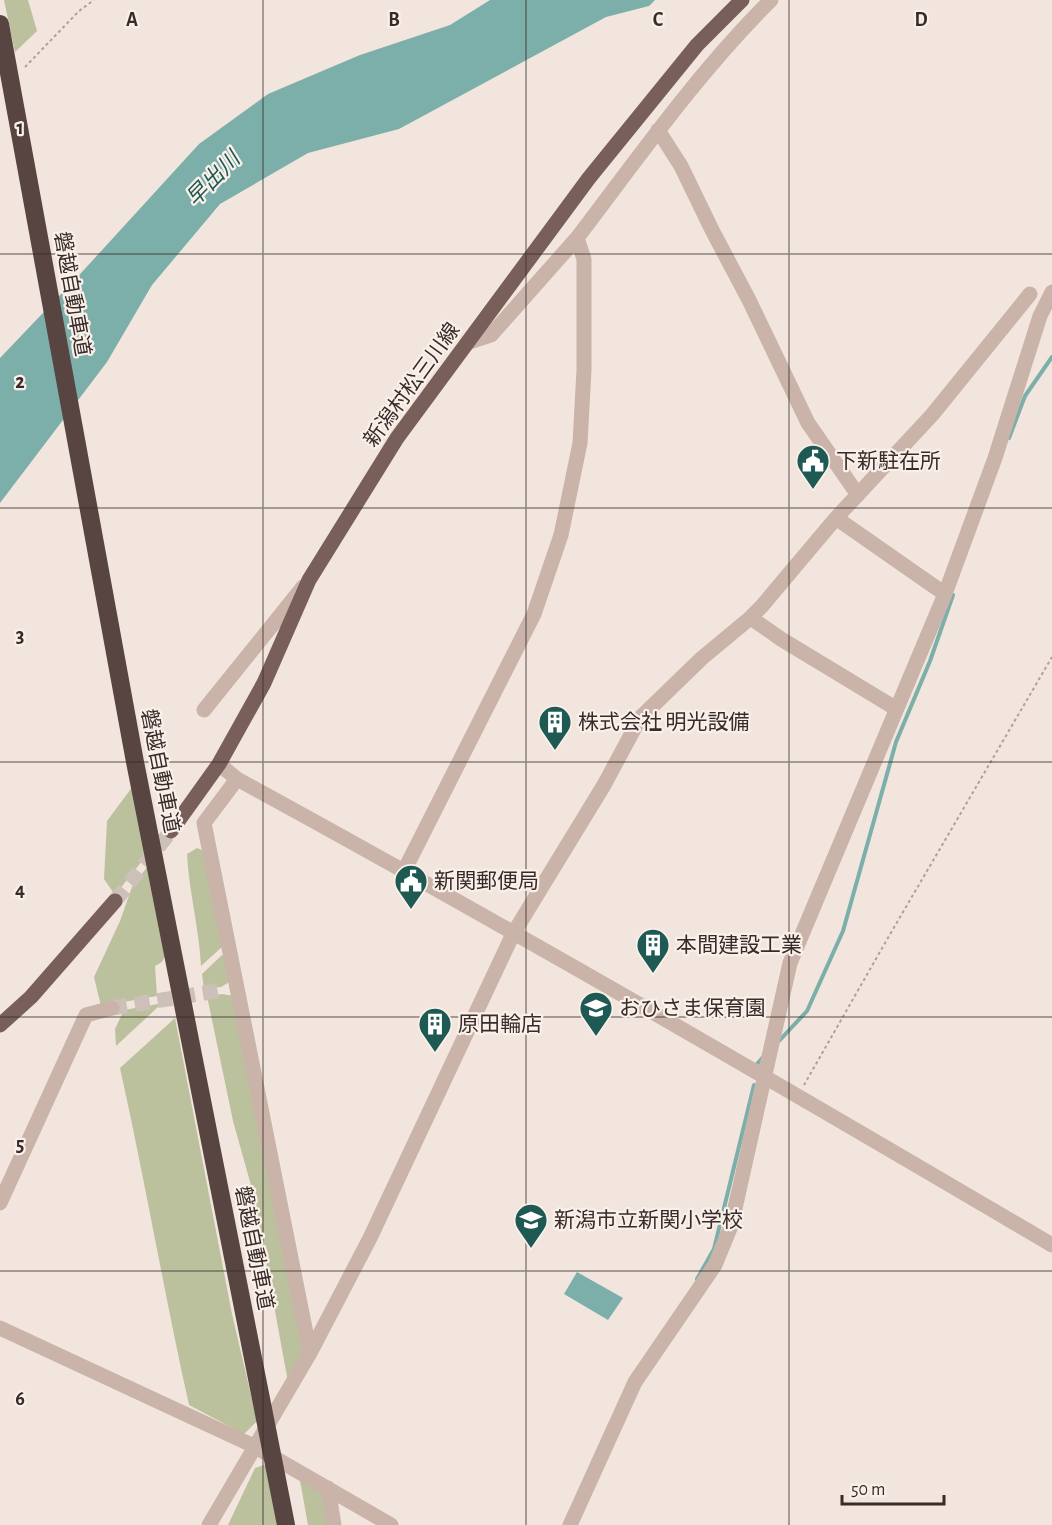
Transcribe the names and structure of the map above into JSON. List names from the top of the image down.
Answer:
{
  "streets": {
    "highway": ["磐越自動車道"],
    "main road": ["新潟村松三川線"]
  },
  "water": ["早出川"],
  "places": {
    "public building": ["下新駐在所", "新関郵便局"],
    "building": ["株式会社 明光設備", "本間建設工業", "原田輪店"],
    "school or university": ["おひさま保育園", "新潟市立新関小学校"]
  },
  "scale_bar": "50 m",
  "grid": {
    "columns": [
      "A",
      "B",
      "C",
      "D"
    ],
    "rows": [
      "1",
      "2",
      "3",
      "4",
      "5",
      "6"
    ]
  }
}
